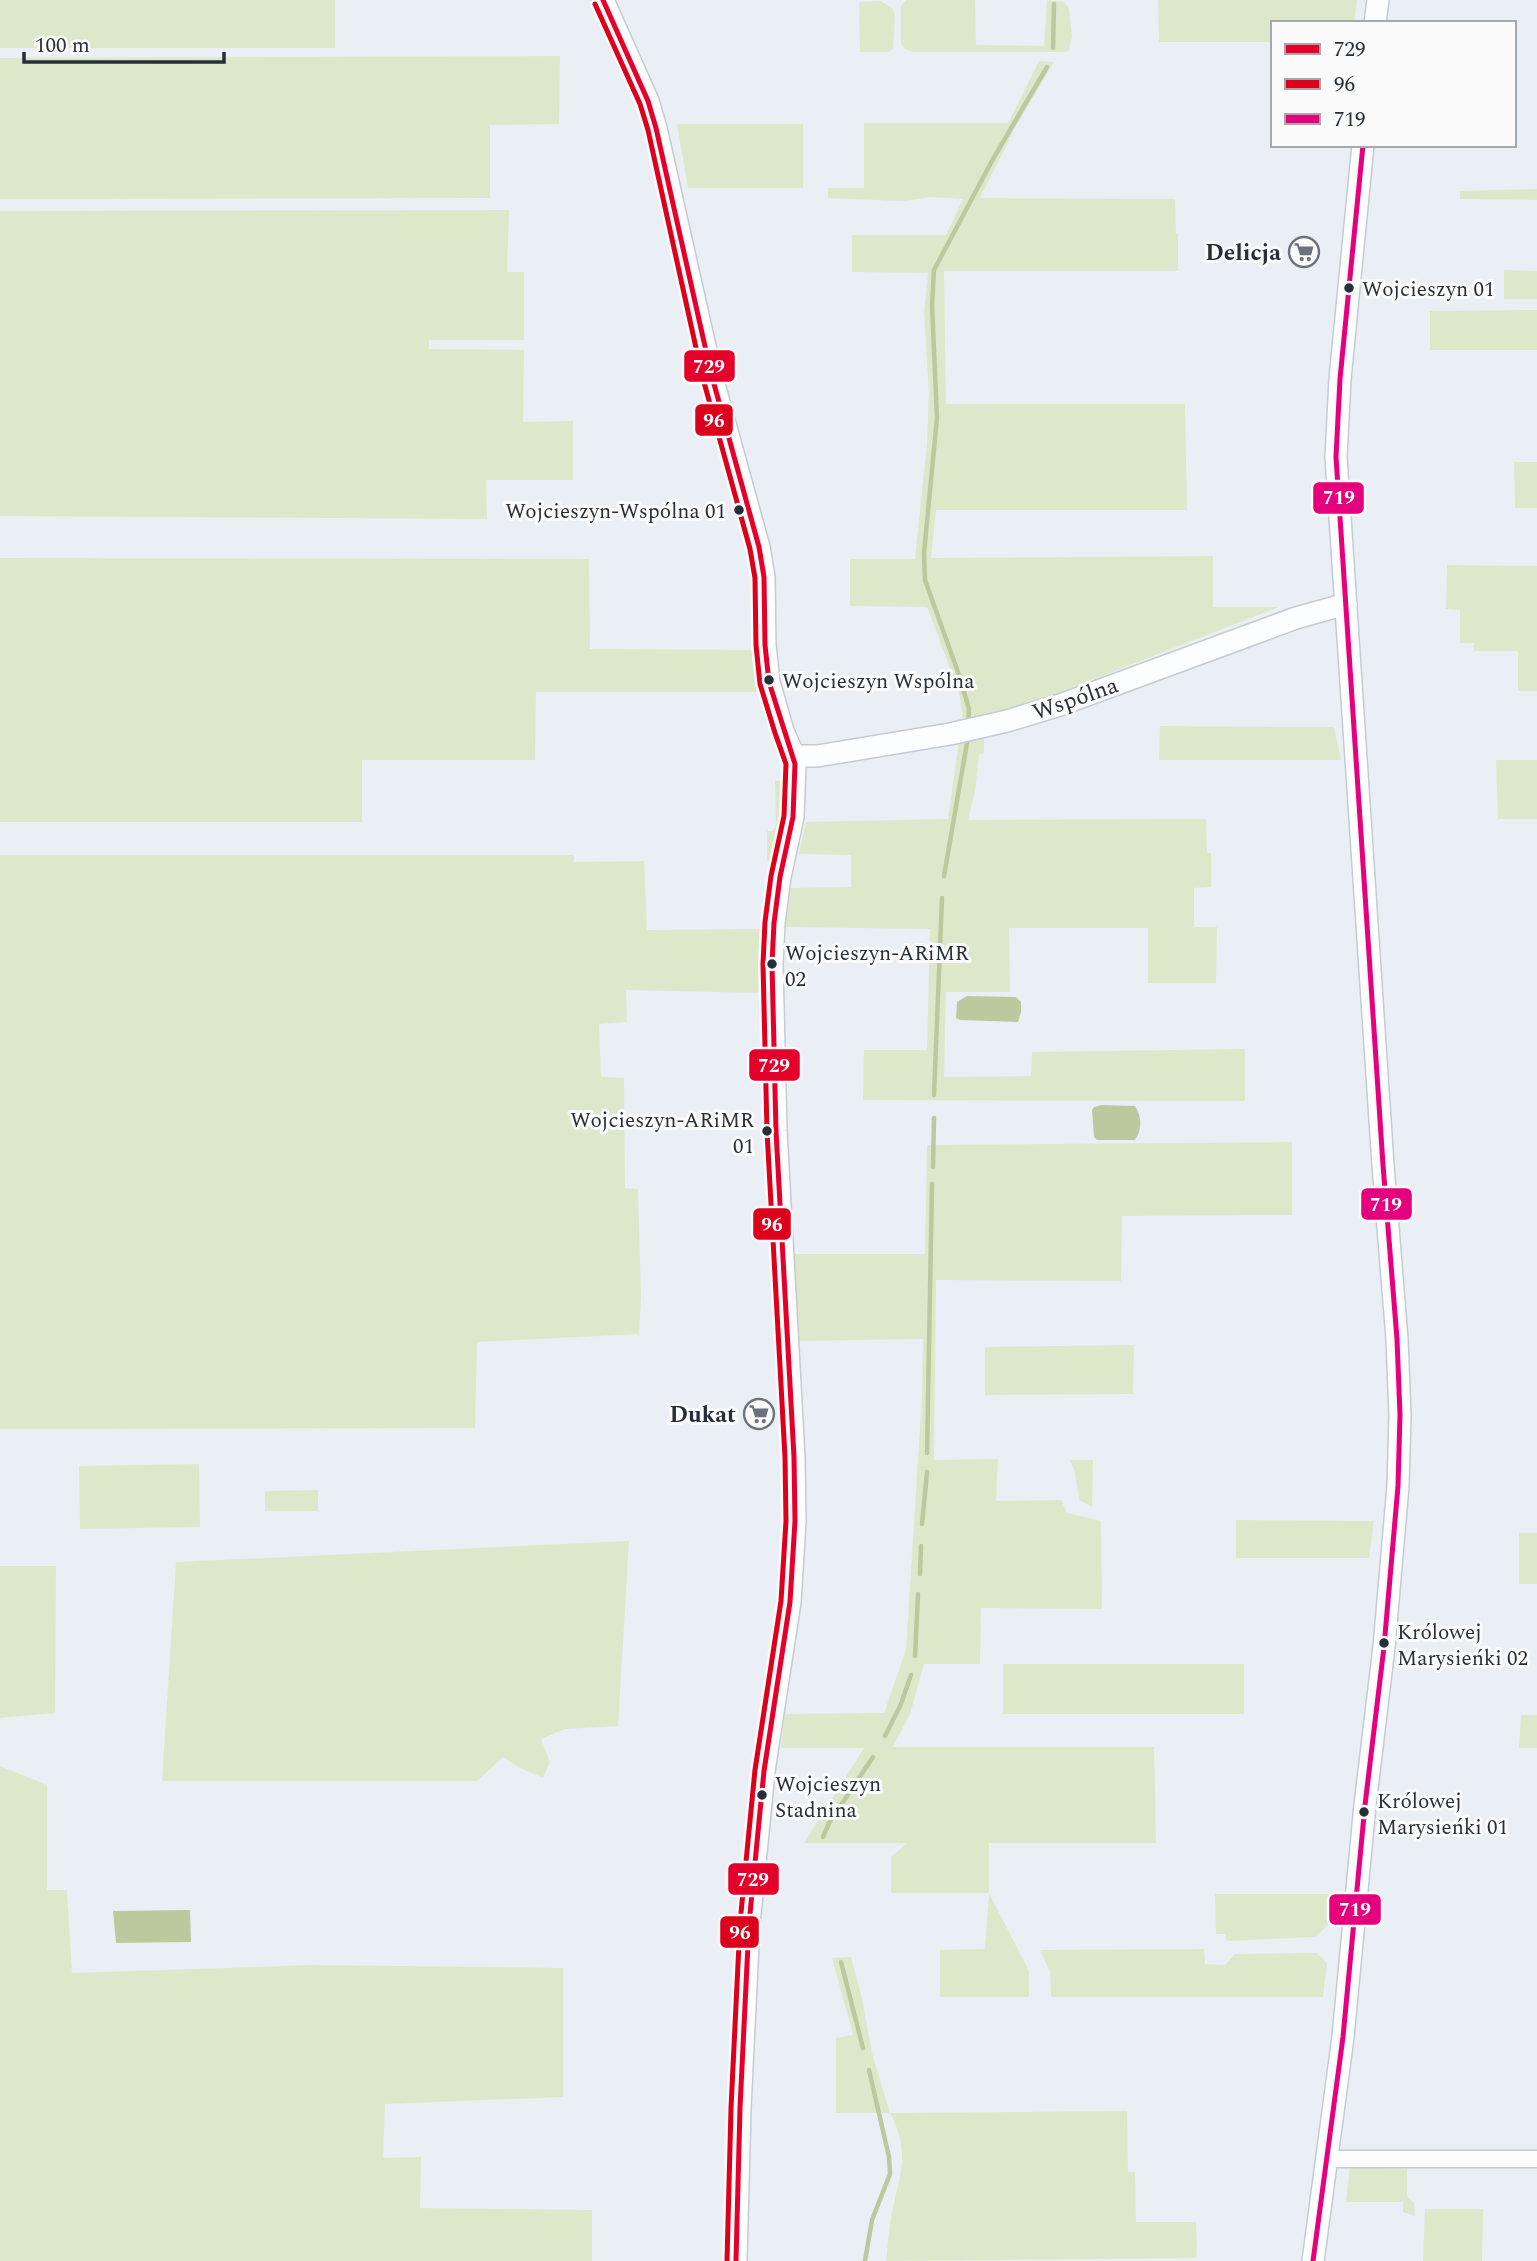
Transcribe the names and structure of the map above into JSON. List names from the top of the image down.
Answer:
{
  "streets": {
    "street": ["Wspólna"]
  },
  "places": {
    "supermarket": ["Delicja", "Dukat"],
    "other": [
      "Wojcieszyn 01",
      "Wojcieszyn-Wspólna 01",
      "Wojcieszyn Wspólna",
      "Wojcieszyn-ARiMR 02",
      "Wojcieszyn-ARiMR 01",
      "Królowej Marysieńki 02",
      "Wojcieszyn Stadnina",
      "Królowej Marysieńki 01"
    ]
  },
  "lines": ["transit line 729", "transit line 96", "transit line 719"],
  "legend": ["729", "96", "719"],
  "scale_bar": "100 m"
}
